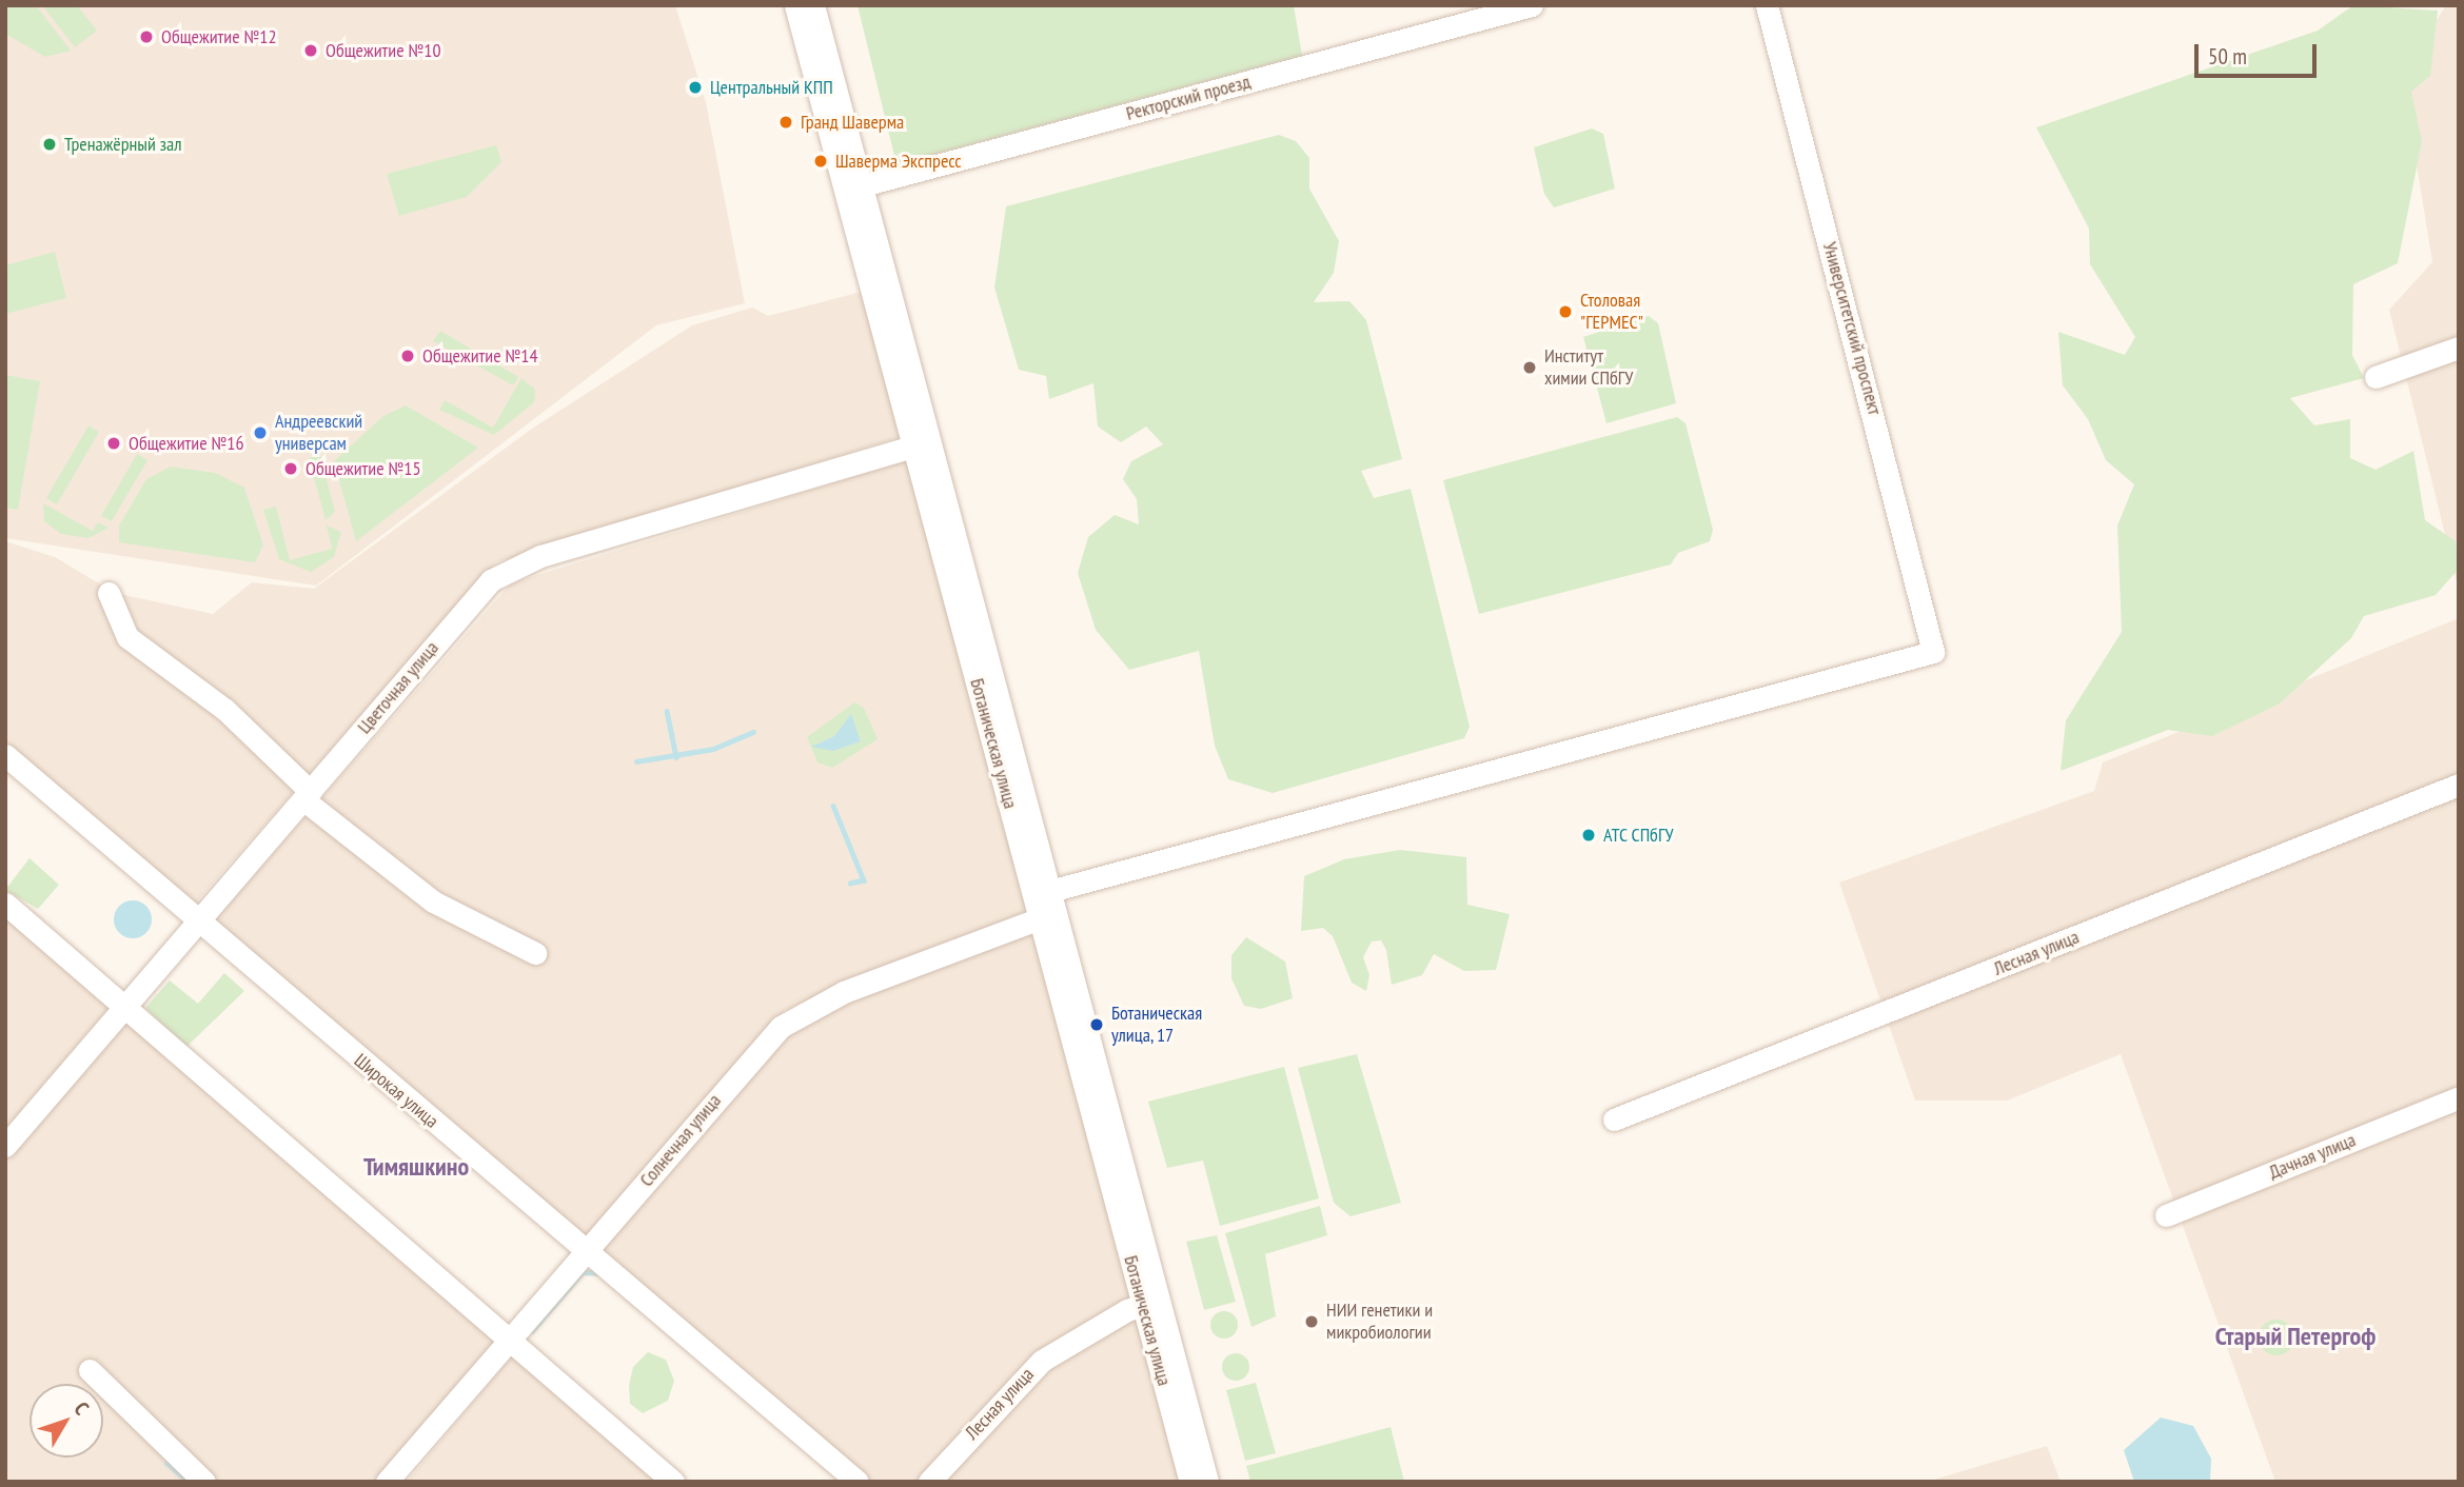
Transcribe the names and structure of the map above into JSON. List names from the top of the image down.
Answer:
{
  "streets": {
    "street": [
      "Ректорский проезд",
      "Университетский проспект",
      "Цветочная улица",
      "Ботаническая улица",
      "Лесная улица",
      "Широкая улица",
      "Солнечная улица",
      "Дачная улица"
    ]
  },
  "crossings": [
    ["Ректорский проезд", "Ботаническая улица"],
    ["Университетский проспект", "Ботаническая улица"],
    ["Цветочная улица", "Ботаническая улица"],
    ["Цветочная улица", "Широкая улица"],
    ["Ботаническая улица", "Лесная улица"],
    ["Ботаническая улица", "Солнечная улица"],
    ["Широкая улица", "Солнечная улица"]
  ],
  "districts": ["Тимяшкино", "Старый Петергоф"],
  "places": [
    "Общежитие №12",
    "Общежитие №10",
    "Центральный КПП",
    "Гранд Шаверма",
    "Тренажёрный зал",
    "Шаверма Экспресс",
    "Столовая \"ГЕРМЕС\"",
    "Общежитие №14",
    "Институт химии СПбГУ",
    "Андреевский универсам",
    "Общежитие №16",
    "Общежитие №15",
    "АТС СПбГУ",
    "Ботаническая улица, 17",
    "НИИ генетики и микробиологии"
  ],
  "scale_bar": "50 m",
  "north": "top right"
}
